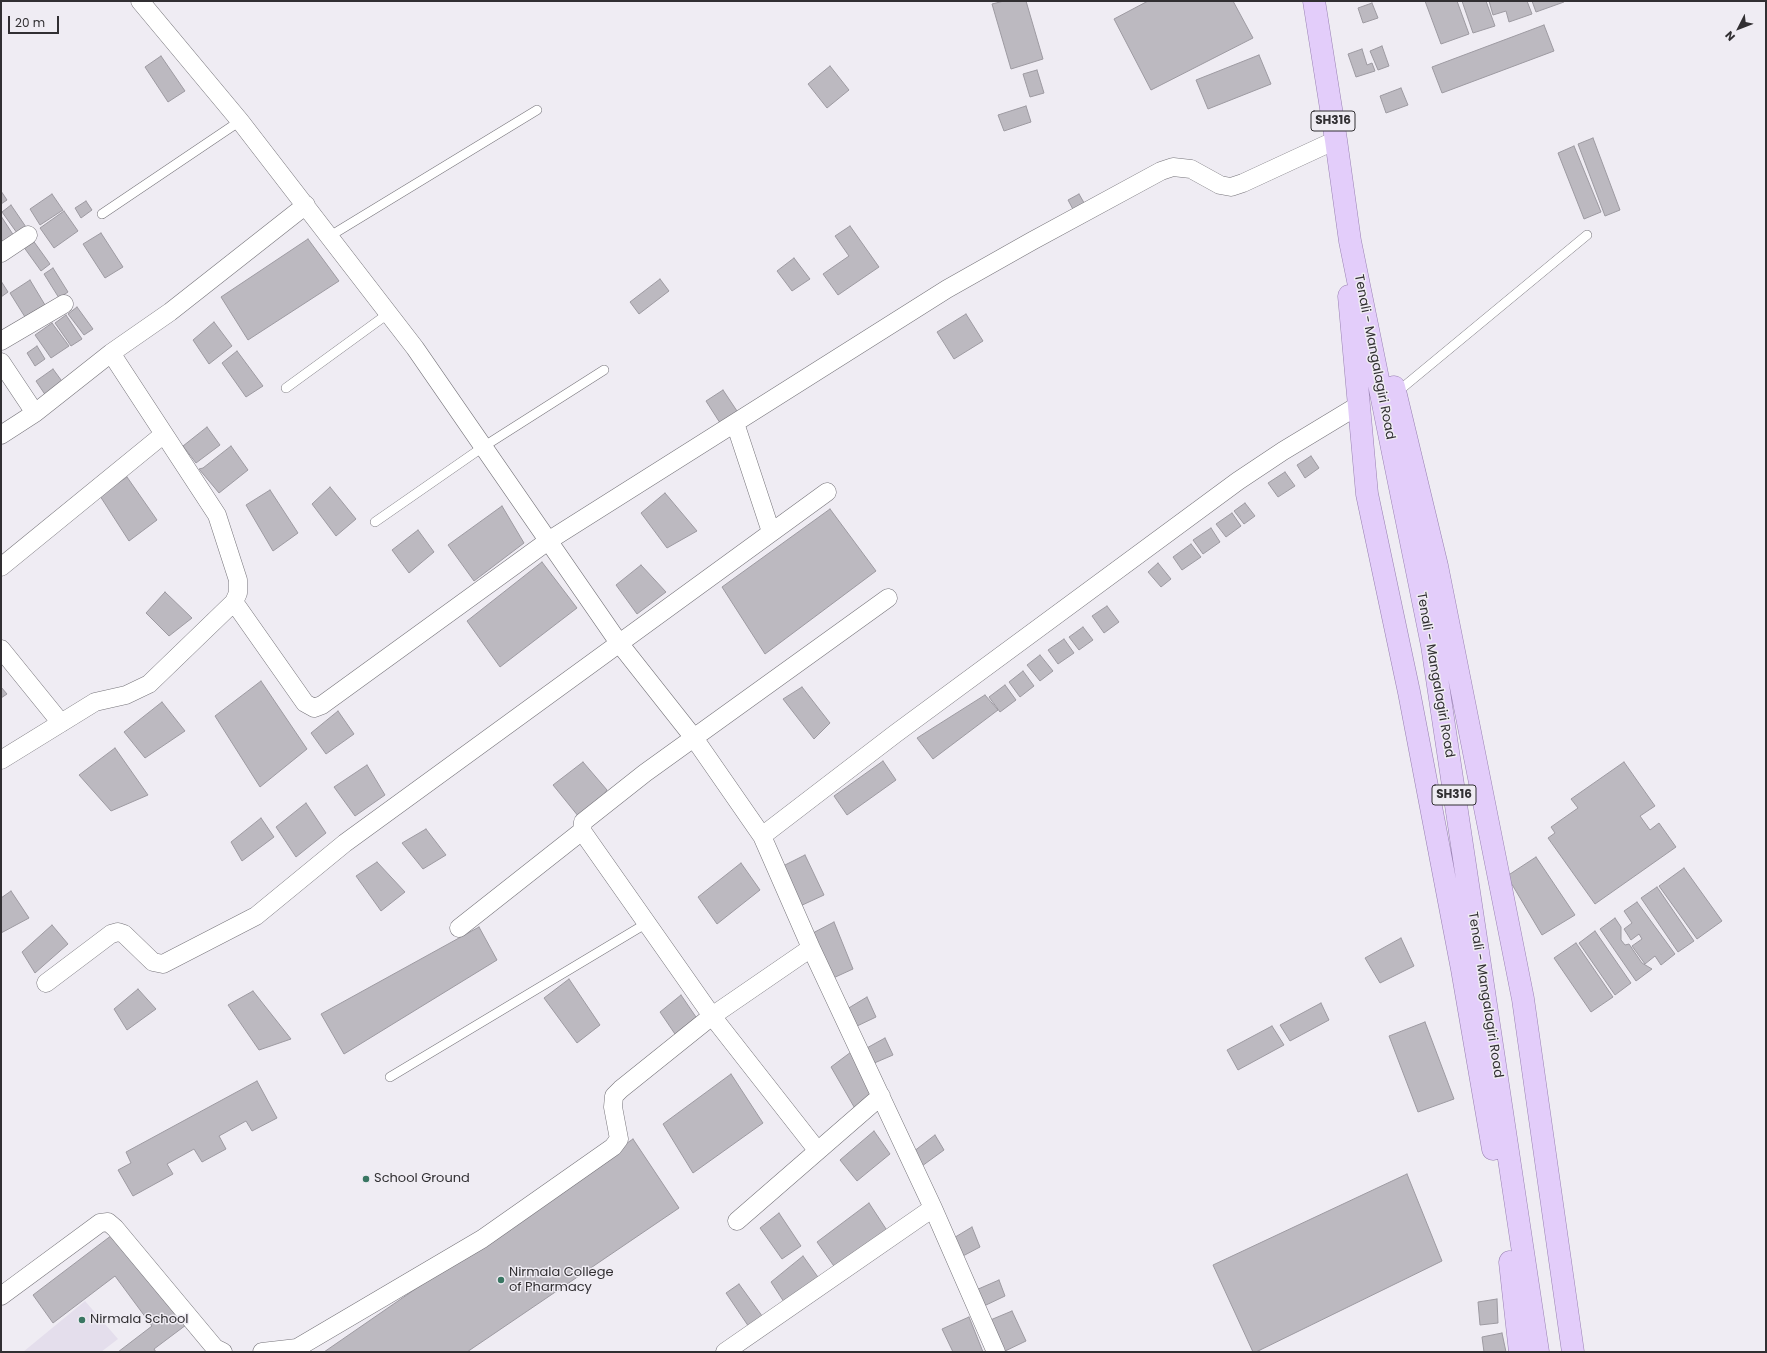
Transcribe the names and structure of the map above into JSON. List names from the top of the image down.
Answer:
{
  "streets": {
    "main road": ["SH316", "Tenali - Mangalagiri Road"]
  },
  "places": ["School Ground", "Nirmala College of Pharmacy", "Nirmala School"],
  "scale_bar": "20 m",
  "north": "bottom left"
}
